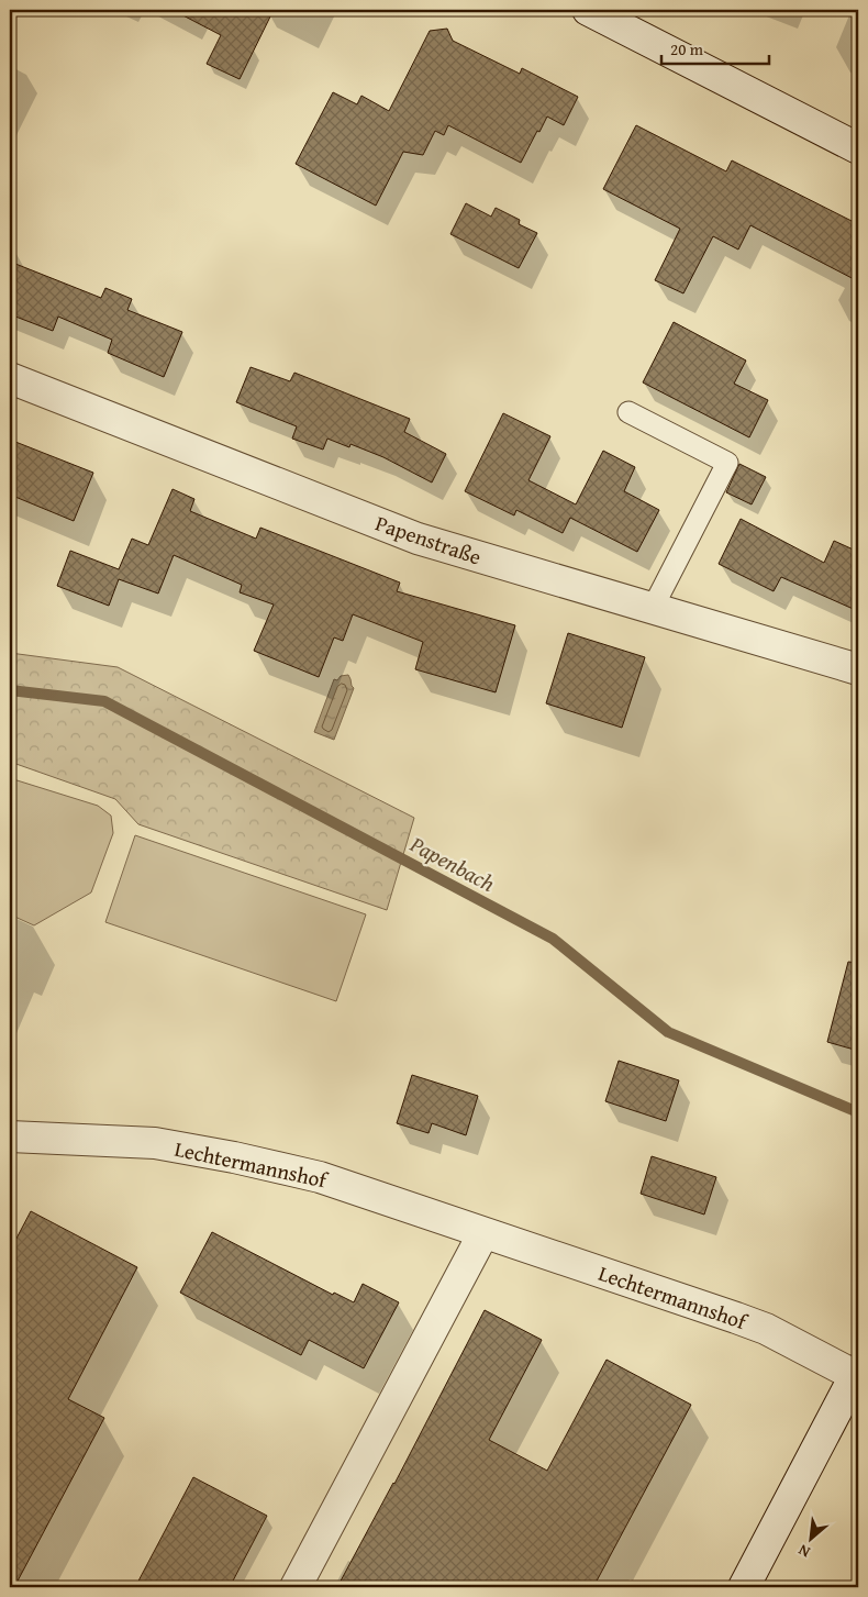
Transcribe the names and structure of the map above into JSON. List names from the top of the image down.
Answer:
{
  "streets": {
    "street": ["Papenstraße", "Lechtermannshof"]
  },
  "water": ["Papenbach"],
  "scale_bar": "20 m",
  "north": "bottom left"
}
